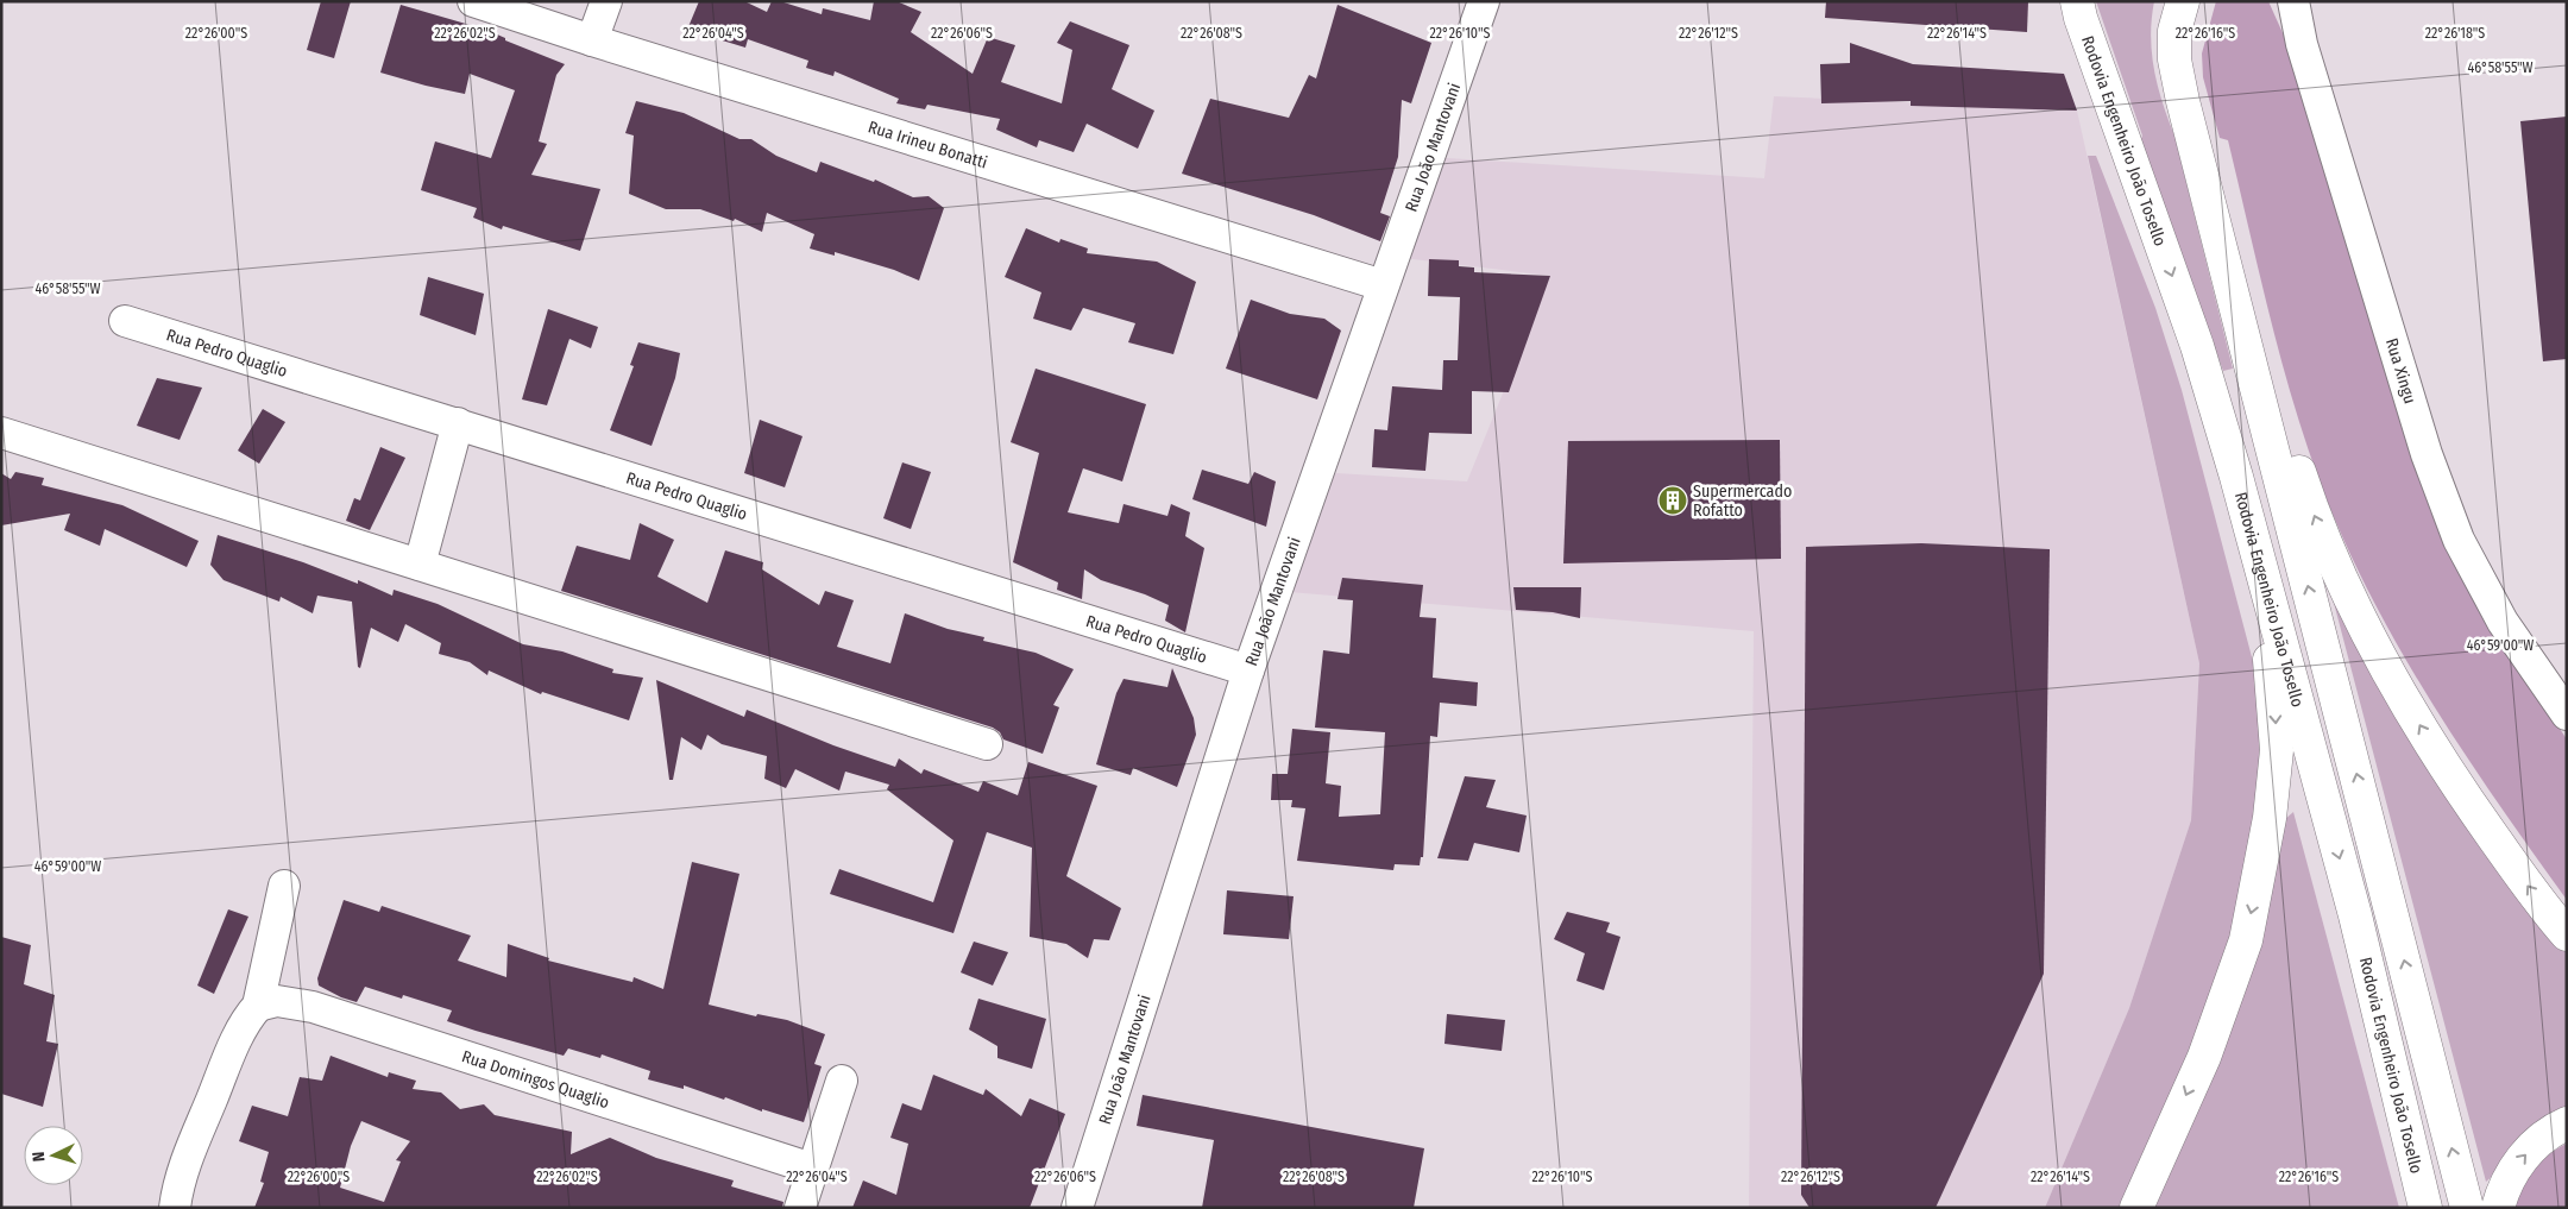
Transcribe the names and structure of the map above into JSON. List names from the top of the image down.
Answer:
{
  "streets": {
    "highway": ["Rodovia Engenheiro João Tosello"],
    "street": [
      "Rua Irineu Bonatti",
      "Rua João Mantovani",
      "Rua Pedro Quaglio",
      "Rua Xingu",
      "Rua Domingos Quaglio"
    ]
  },
  "crossings": [
    ["Rua Irineu Bonatti", "Rua João Mantovani"],
    ["Rua João Mantovani", "Rua Pedro Quaglio"]
  ],
  "places": {
    "building": ["Supermercado Rofatto"]
  },
  "north": "left",
  "coordinates": [
    "22°26'00\"S",
    "22°26'02\"S",
    "22°26'04\"S",
    "22°26'06\"S",
    "22°26'08\"S",
    "22°26'10\"S",
    "22°26'12\"S",
    "22°26'14\"S",
    "22°26'16\"S",
    "22°26'18\"S",
    "46°58'55\"W",
    "46°59'00\"W"
  ]
}
